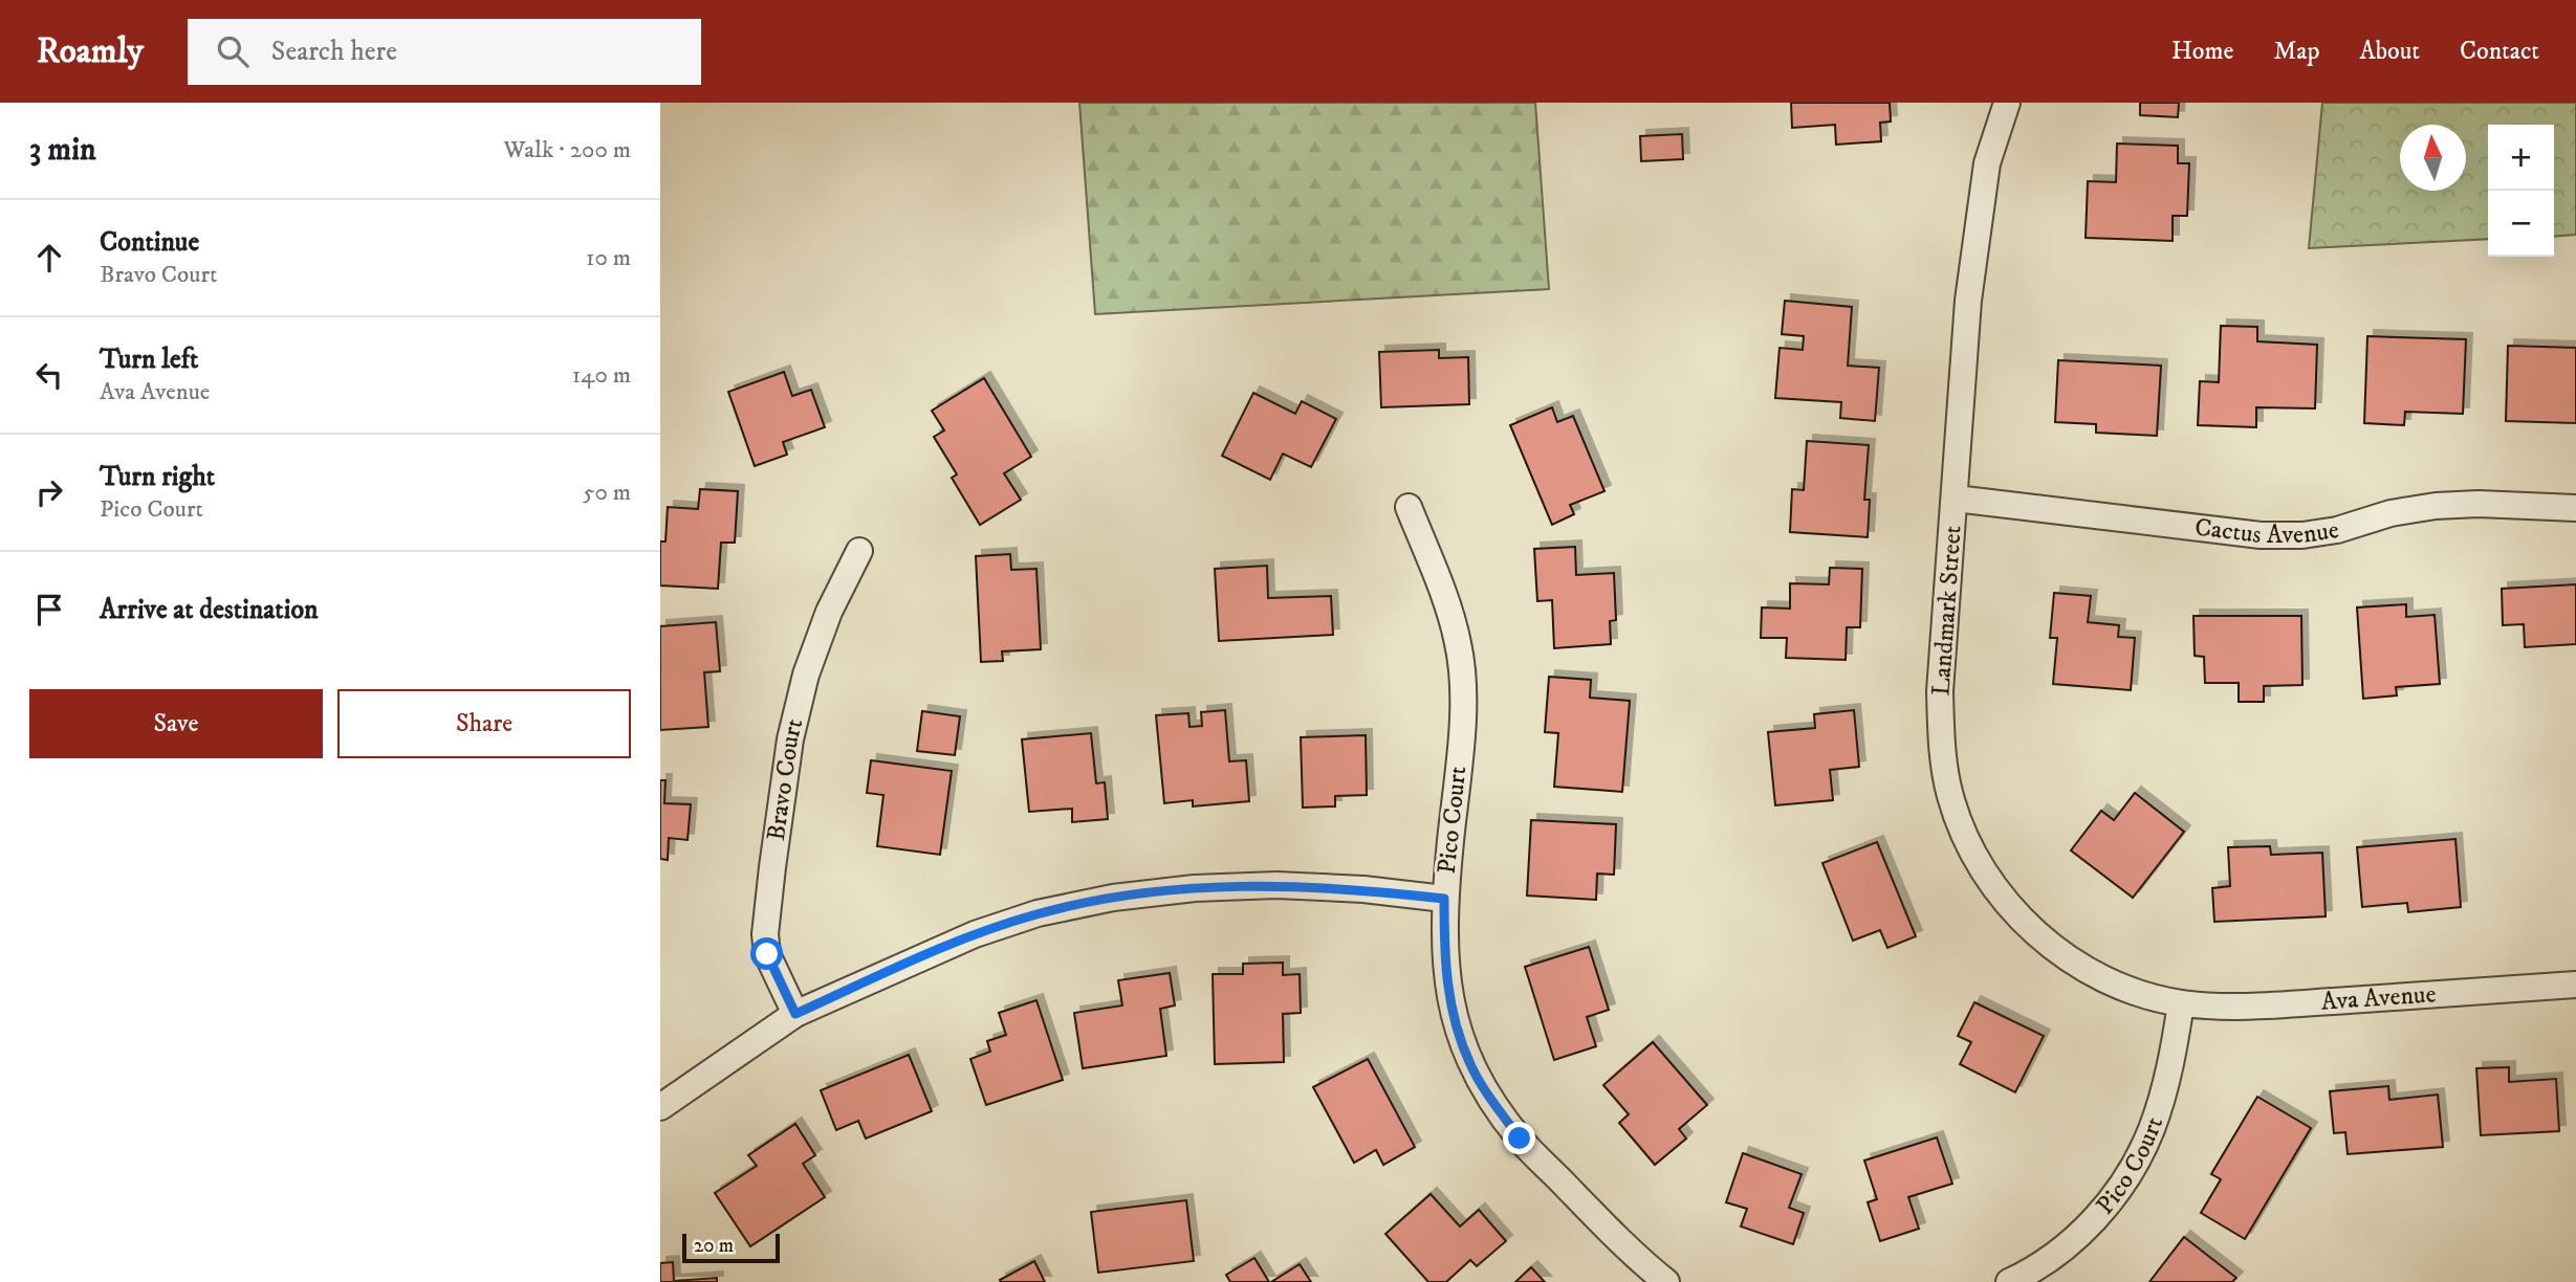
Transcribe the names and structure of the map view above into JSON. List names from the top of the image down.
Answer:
{
  "streets": {
    "street": [
      "Cactus Avenue",
      "Landmark Street",
      "Bravo Court",
      "Pico Court",
      "Ava Avenue"
    ]
  },
  "crossings": [
    ["Cactus Avenue", "Landmark Street"],
    ["Landmark Street", "Pico Court"],
    ["Landmark Street", "Ava Avenue"],
    ["Pico Court", "Ava Avenue"]
  ],
  "scale_bar": "20 m",
  "north": "top",
  "page": {
    "header": "Roamly",
    "search": "Search here",
    "nav": [
      "Home",
      "Map",
      "About",
      "Contact"
    ],
    "heading": ["3 min", "Walk · 200 m"],
    "map_buttons": ["+", "−"],
    "list": [
      ["Continue", "Bravo Court", "10 m"],
      ["Turn left", "Ava Avenue", "140 m"],
      ["Turn right", "Pico Court", "50 m"],
      "Arrive at destination"
    ],
    "buttons": ["Save", "Share"],
    "scale": "20 m"
  }
}
